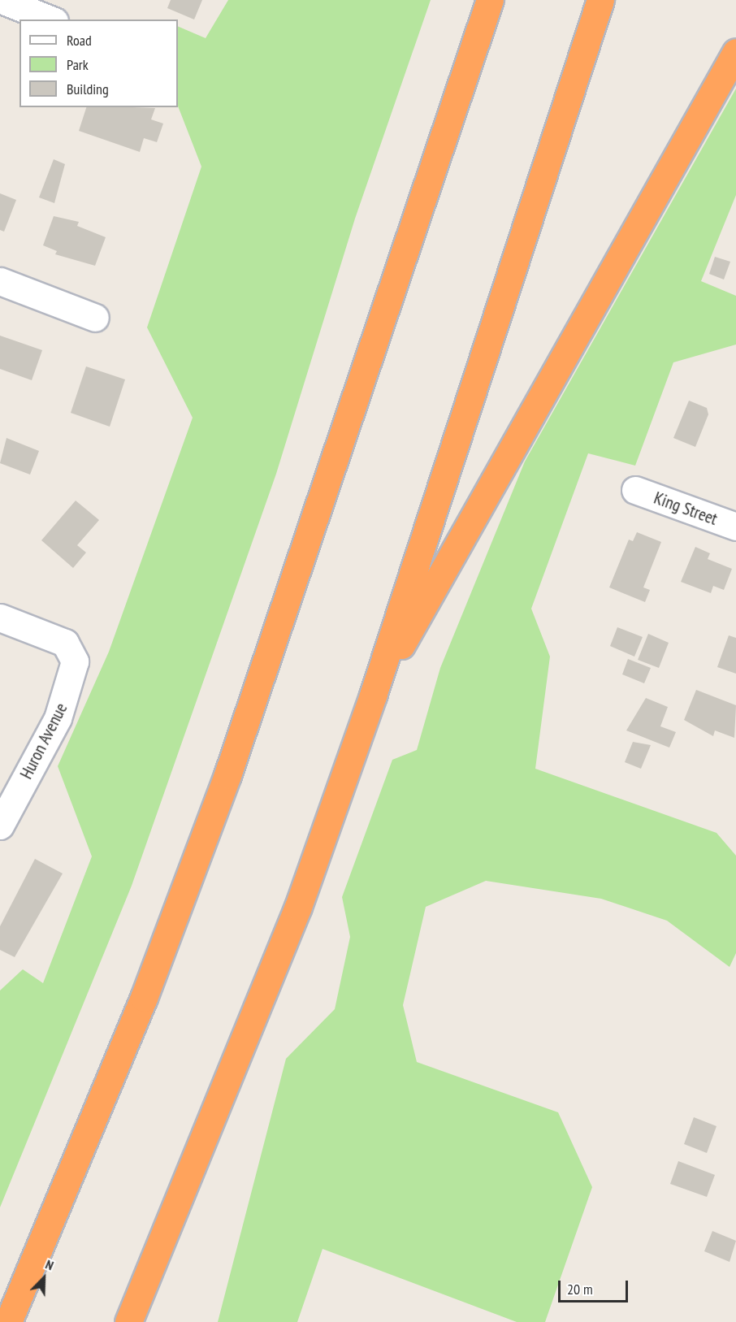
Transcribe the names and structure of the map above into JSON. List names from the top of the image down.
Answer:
{
  "streets": {
    "street": ["King Street", "Huron Avenue"]
  },
  "legend": ["Road", "Park", "Building"],
  "scale_bar": "20 m",
  "north": "top right"
}
